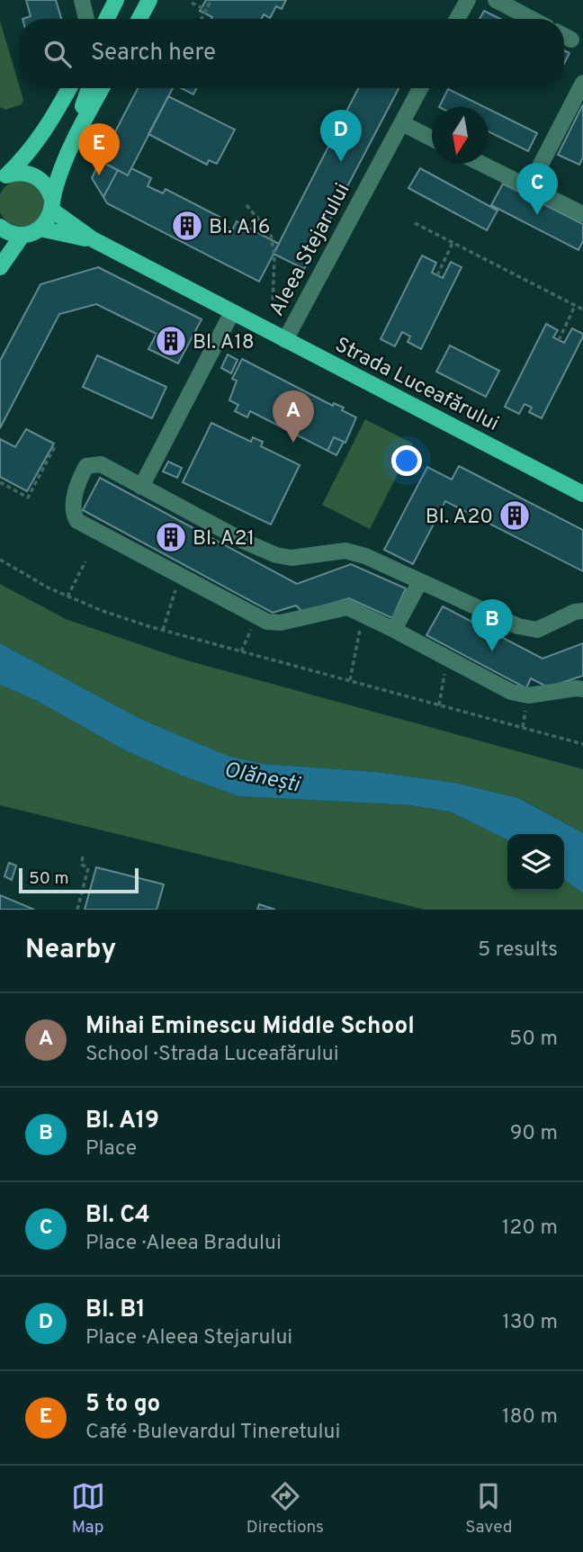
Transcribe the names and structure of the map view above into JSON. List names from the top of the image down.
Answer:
{
  "streets": {
    "main road": ["Strada Luceafărului"],
    "street": ["Aleea Stejarului"]
  },
  "crossings": [
    ["Aleea Stejarului", "Strada Luceafărului"]
  ],
  "water": ["Olănești"],
  "places": {
    "building": [
      "Bl. A16",
      "Bl. A18",
      "Bl. A20",
      "Bl. A21"
    ]
  },
  "scale_bar": "50 m",
  "north": "bottom",
  "page": {
    "search": "Search here",
    "pins": [
      "D",
      "E",
      "C",
      "A",
      "B"
    ],
    "scale": "50 m",
    "heading": ["Nearby", "5 results"],
    "list": [
      {
        "mark": "A",
        "name": "Mihai Eminescu Middle School",
        "note": "School · Strada Luceafărului",
        "value": "50 m"
      },
      {
        "mark": "B",
        "name": "Bl. A19",
        "note": "Place",
        "value": "90 m"
      },
      {
        "mark": "C",
        "name": "Bl. C4",
        "note": "Place · Aleea Bradului",
        "value": "120 m"
      },
      {
        "mark": "D",
        "name": "Bl. B1",
        "note": "Place · Aleea Stejarului",
        "value": "130 m"
      },
      {
        "mark": "E",
        "name": "5 to go",
        "note": "Café · Bulevardul Tineretului",
        "value": "180 m"
      }
    ],
    "nav": ["Map", "Directions", "Saved"]
  }
}
